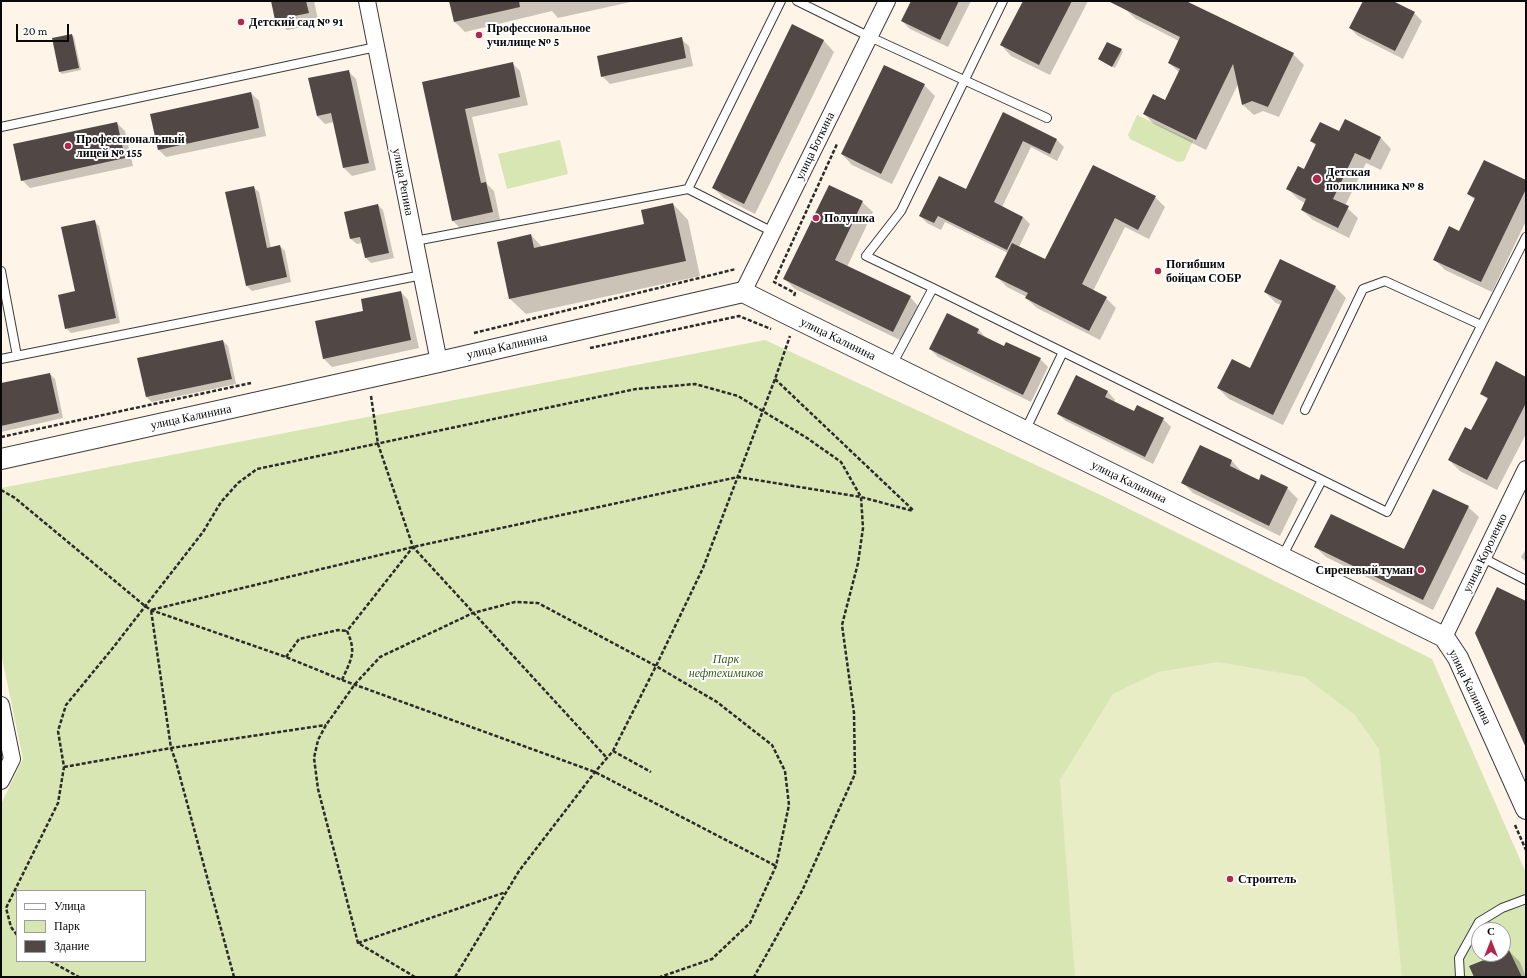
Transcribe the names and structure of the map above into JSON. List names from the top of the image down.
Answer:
{
  "streets": {
    "street": [
      "улица Боткина",
      "улица Репина",
      "улица Калинина",
      "улица Короленко"
    ]
  },
  "crossings": [
    ["улица Боткина", "улица Калинина"],
    ["улица Репина", "улица Калинина"],
    ["улица Калинина", "улица Короленко"]
  ],
  "parks": ["Парк нефтехимиков"],
  "places": [
    "Детский сад № 91",
    "Профессиональное училище № 5",
    "Профессиональный лицей № 155",
    "Детская поликлиника № 8",
    "Полушка",
    "Погибшим бойцам СОБР",
    "Сиреневый туман",
    "Строитель"
  ],
  "legend": ["Улица", "Парк", "Здание"],
  "scale_bar": "20 m",
  "north": "top"
}
